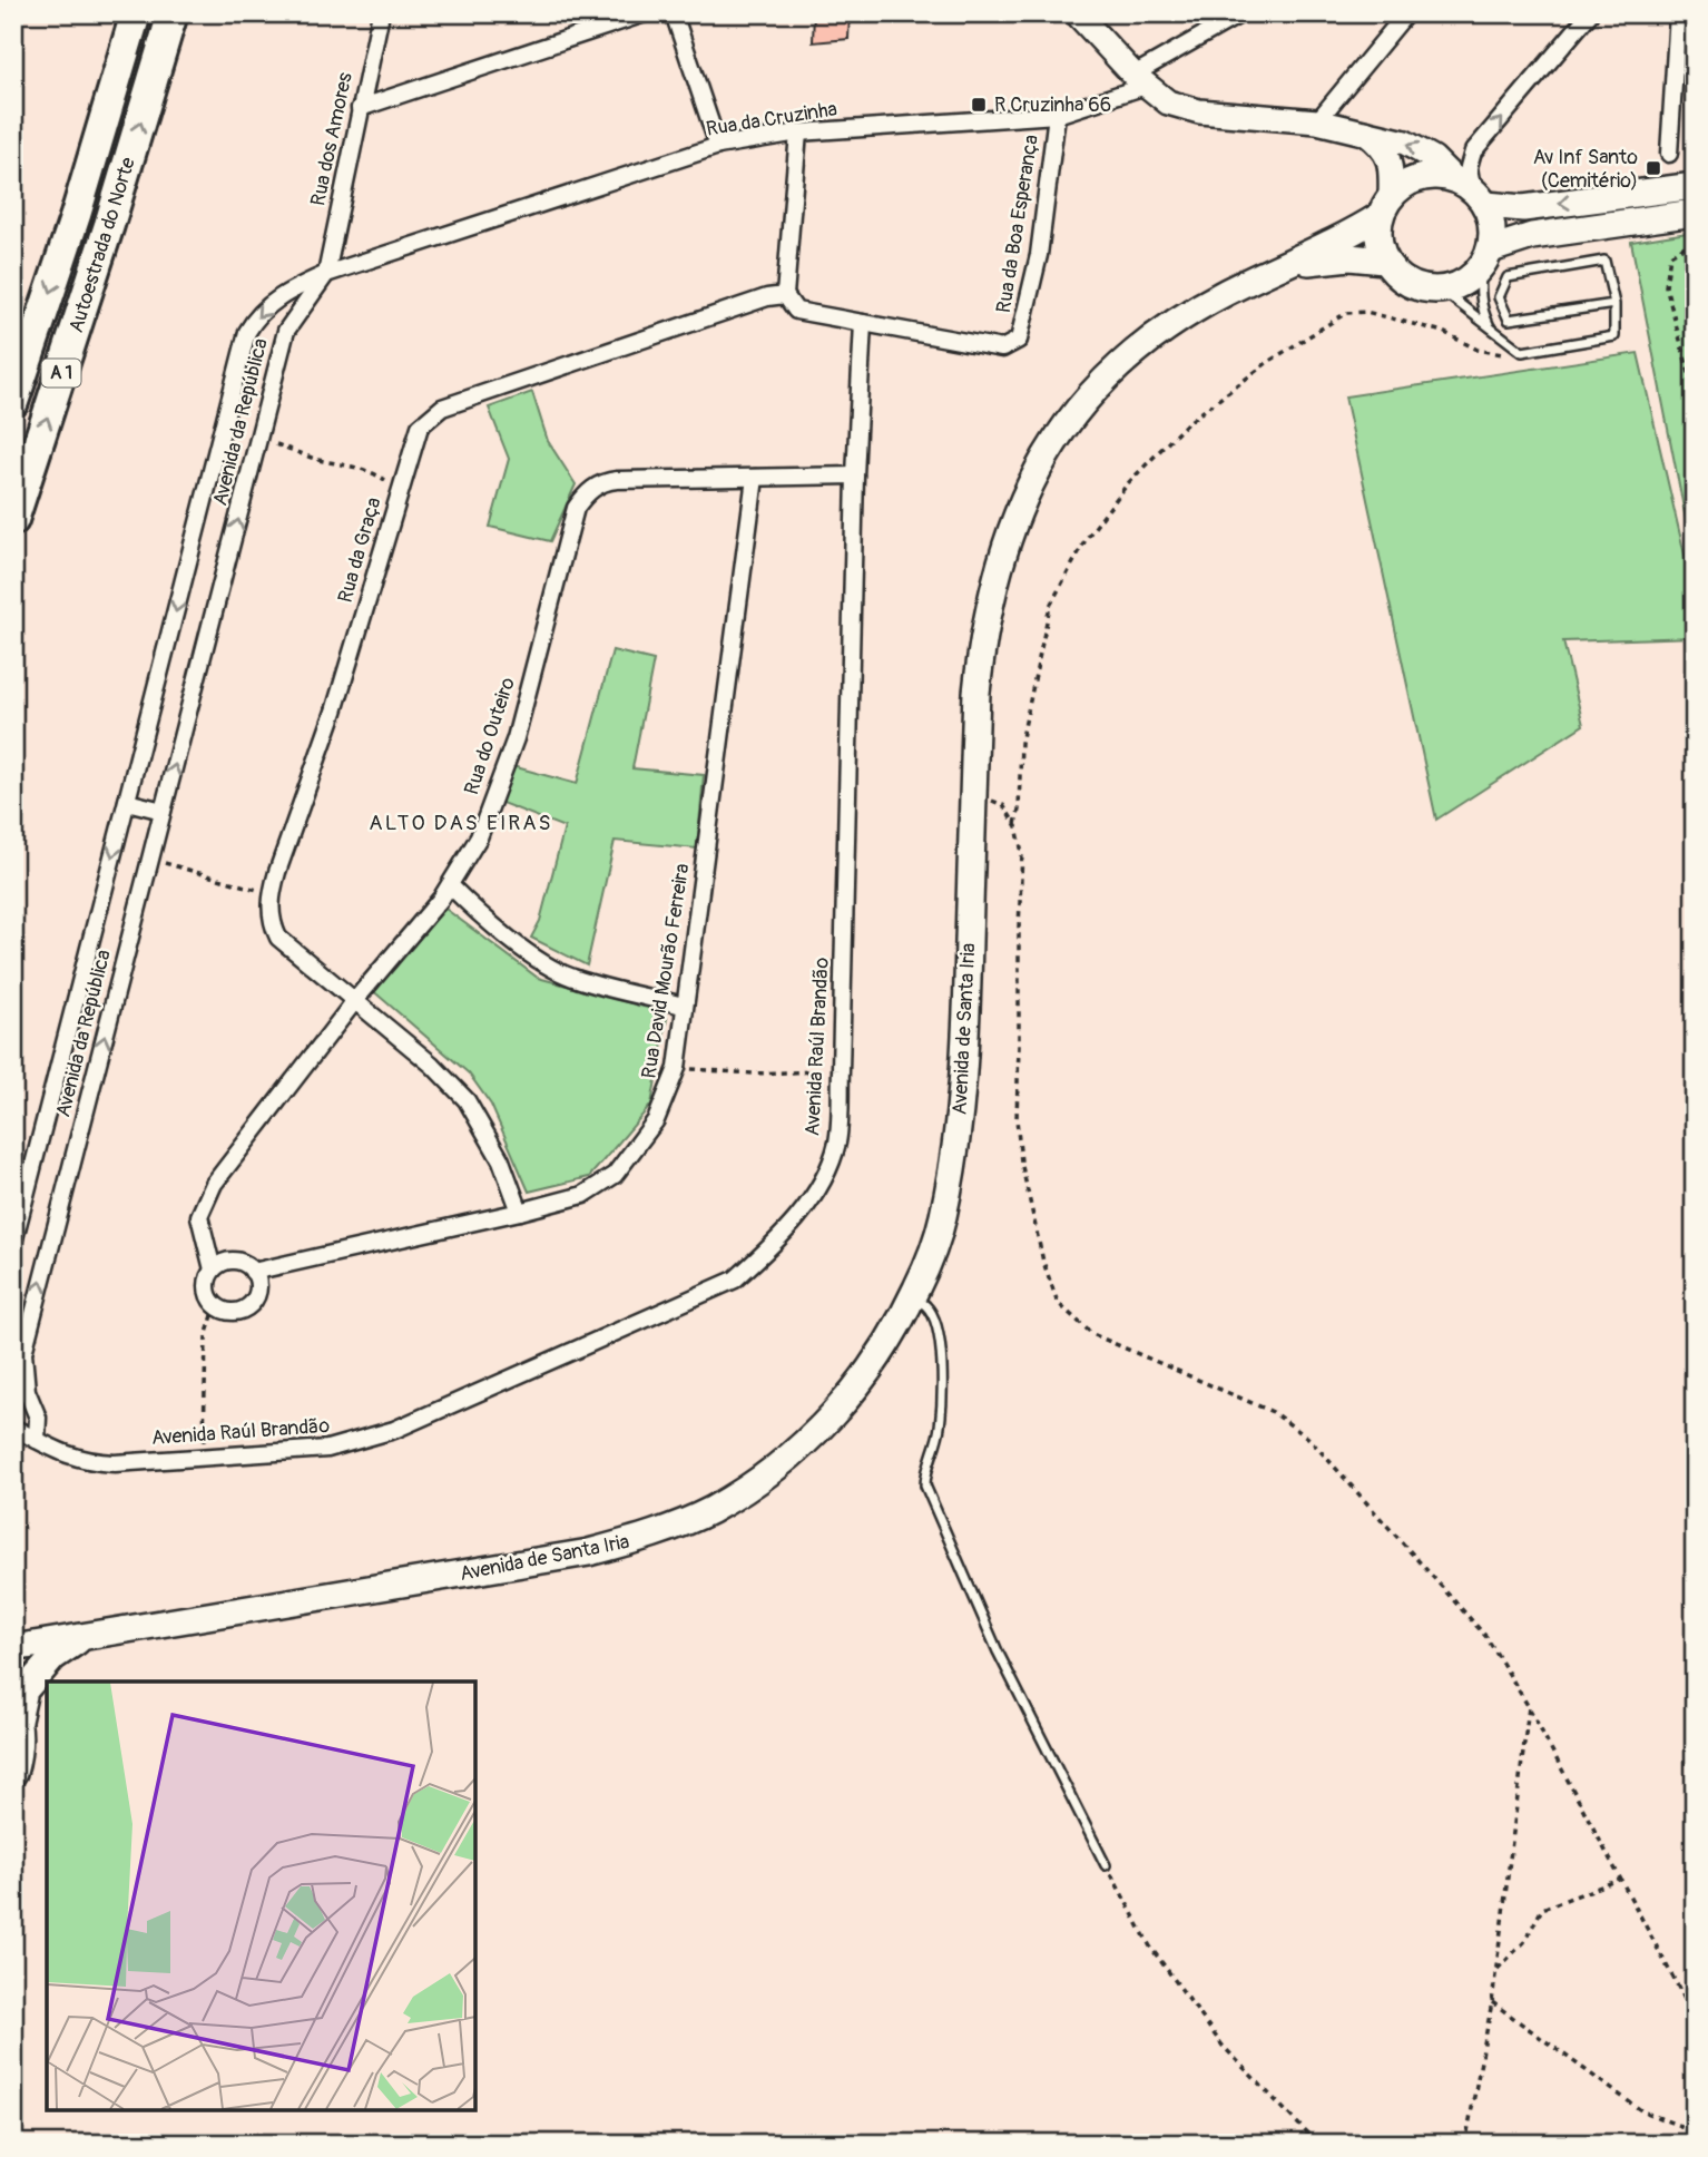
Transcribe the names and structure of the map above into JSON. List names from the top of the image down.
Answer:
{
  "streets": {
    "highway": ["Autoestrada do Norte", "A 1"],
    "main road": ["Avenida de Santa Iria"],
    "street": [
      "Rua da Cruzinha",
      "Rua dos Amores",
      "Rua da Boa Esperança",
      "Avenida da República",
      "Rua da Graça",
      "Rua do Outeiro",
      "Rua David Mourão Ferreira",
      "Avenida Raúl Brandão"
    ]
  },
  "crossings": [
    ["Rua da Cruzinha", "Rua dos Amores"],
    ["Rua da Cruzinha", "Rua da Boa Esperança"],
    ["Rua da Cruzinha", "Avenida da República"],
    ["Rua dos Amores", "Avenida da República"],
    ["Rua da Boa Esperança", "Avenida Raúl Brandão"],
    ["Avenida da República", "Avenida Raúl Brandão"],
    ["Rua da Graça", "Rua do Outeiro"],
    ["Rua da Graça", "Rua David Mourão Ferreira"],
    ["Rua do Outeiro", "Rua David Mourão Ferreira"],
    ["Rua do Outeiro", "Avenida Raúl Brandão"]
  ],
  "districts": ["ALTO DAS EIRAS"],
  "places": {
    "transit": ["R Cruzinha 66", "Av Inf Santo (Cemitério)"]
  }
}
